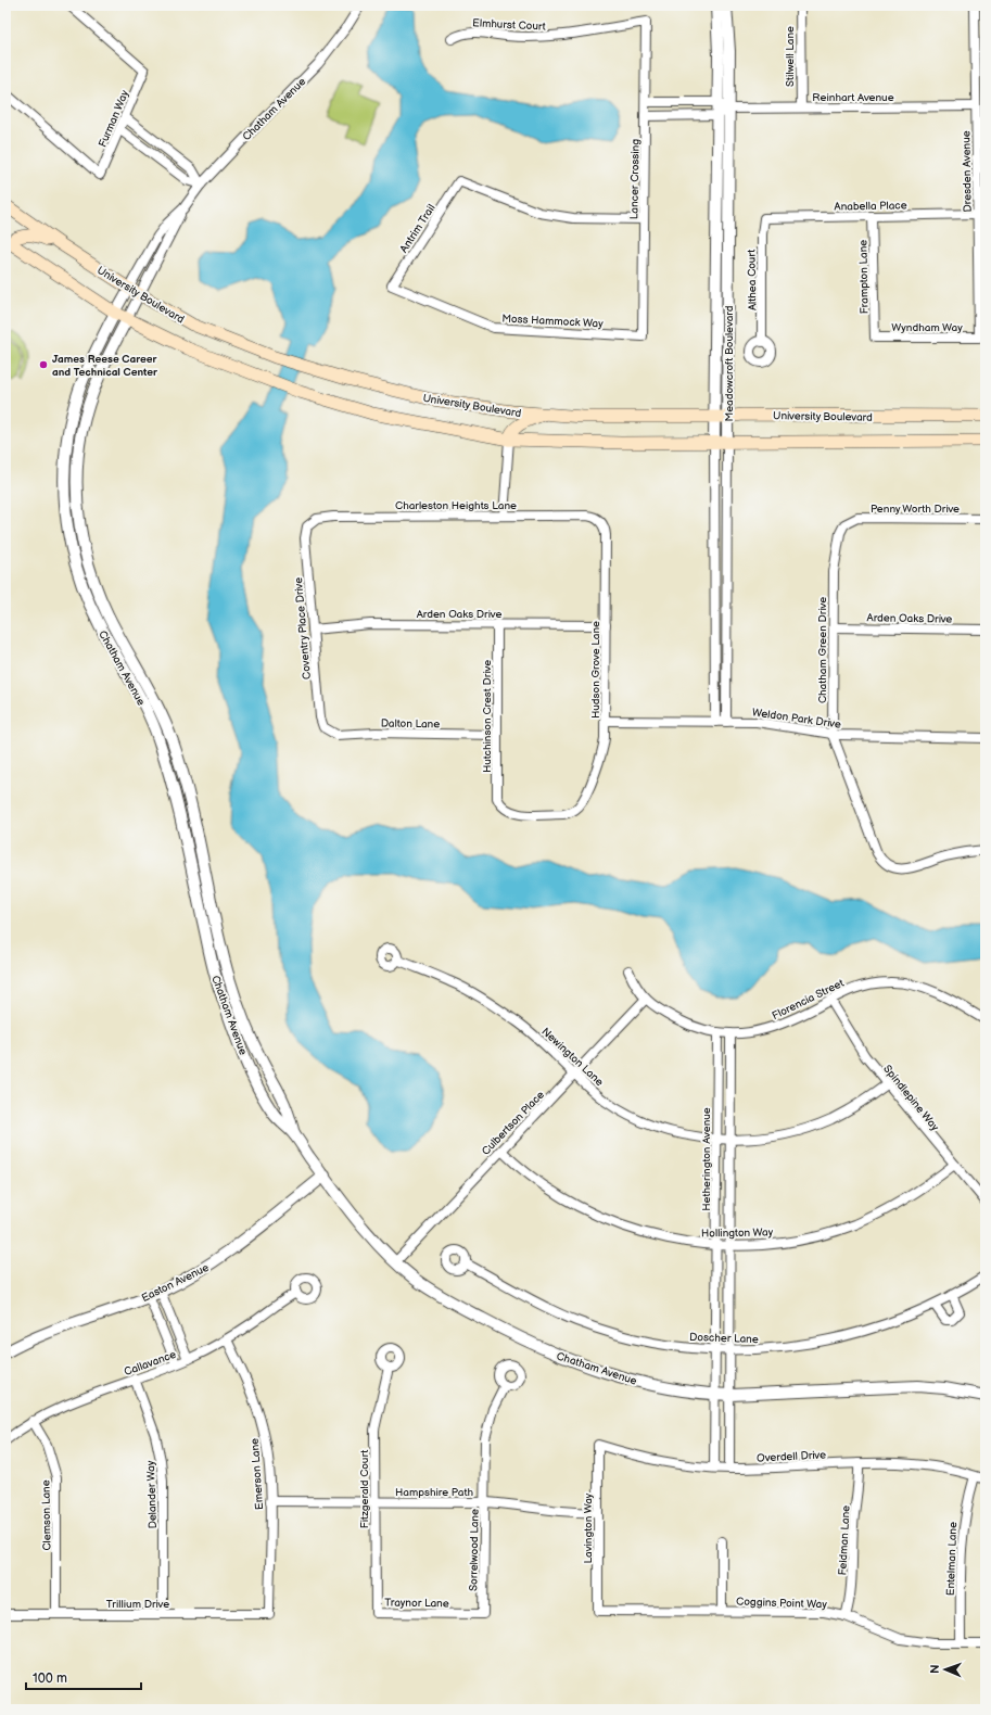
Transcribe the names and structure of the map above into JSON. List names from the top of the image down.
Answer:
{
  "streets": {
    "main road": ["University Boulevard"],
    "street": [
      "Elmhurst Court",
      "Stilwell Lane",
      "Reinhart Avenue",
      "Chatham Avenue",
      "Furman Way",
      "Dresden Avenue",
      "Lancer Crossing",
      "Anabella Place",
      "Antrim Trail",
      "Frampton Lane",
      "Althea Court",
      "Moss Hammock Way",
      "Wyndham Way",
      "Meadowcroft Boulevard",
      "Charleston Heights Lane",
      "Penny Worth Drive",
      "Arden Oaks Drive",
      "Coventry Place Drive",
      "Chatham Green Drive",
      "Hudson Grove Lane",
      "Hutchinson Crest Drive",
      "Weldon Park Drive",
      "Dalton Lane",
      "Florencia Street",
      "Newington Lane",
      "Spindlepine Way",
      "Culbertson Place",
      "Hetherington Avenue",
      "Hollington Way",
      "Easton Avenue",
      "Doscher Lane",
      "Callavance",
      "Overdell Drive",
      "Emerson Lane",
      "Fitzgerald Court",
      "Hampshire Path",
      "Delander Way",
      "Clemson Lane",
      "Lavington Way",
      "Feldman Lane",
      "Sorrelwood Lane",
      "Entelman Lane",
      "Traynor Lane",
      "Coggins Point Way",
      "Trillium Drive"
    ]
  },
  "crossings": [
    ["Elmhurst Court", "Lancer Crossing"],
    ["Stilwell Lane", "Reinhart Avenue"],
    ["Reinhart Avenue", "Dresden Avenue"],
    ["Reinhart Avenue", "Meadowcroft Boulevard"],
    ["Chatham Avenue", "University Boulevard"],
    ["Chatham Avenue", "Culbertson Place"],
    ["Chatham Avenue", "Hetherington Avenue"],
    ["Chatham Avenue", "Easton Avenue"],
    ["Dresden Avenue", "Anabella Place"],
    ["Dresden Avenue", "Wyndham Way"],
    ["Lancer Crossing", "Antrim Trail"],
    ["Lancer Crossing", "Moss Hammock Way"],
    ["Anabella Place", "Frampton Lane"],
    ["Anabella Place", "Althea Court"],
    ["Antrim Trail", "Moss Hammock Way"],
    ["Frampton Lane", "Wyndham Way"],
    ["University Boulevard", "Meadowcroft Boulevard"],
    ["Meadowcroft Boulevard", "Weldon Park Drive"],
    ["Charleston Heights Lane", "Coventry Place Drive"],
    ["Charleston Heights Lane", "Hudson Grove Lane"],
    ["Penny Worth Drive", "Chatham Green Drive"],
    ["Arden Oaks Drive", "Coventry Place Drive"],
    ["Arden Oaks Drive", "Chatham Green Drive"],
    ["Arden Oaks Drive", "Hudson Grove Lane"],
    ["Arden Oaks Drive", "Hutchinson Crest Drive"],
    ["Coventry Place Drive", "Dalton Lane"],
    ["Chatham Green Drive", "Weldon Park Drive"],
    ["Hudson Grove Lane", "Hutchinson Crest Drive"],
    ["Hudson Grove Lane", "Weldon Park Drive"],
    ["Hutchinson Crest Drive", "Dalton Lane"],
    ["Florencia Street", "Spindlepine Way"],
    ["Florencia Street", "Culbertson Place"],
    ["Florencia Street", "Hetherington Avenue"],
    ["Newington Lane", "Spindlepine Way"],
    ["Newington Lane", "Culbertson Place"],
    ["Newington Lane", "Hetherington Avenue"],
    ["Spindlepine Way", "Hollington Way"],
    ["Culbertson Place", "Hollington Way"],
    ["Hetherington Avenue", "Hollington Way"],
    ["Hetherington Avenue", "Doscher Lane"],
    ["Hetherington Avenue", "Overdell Drive"],
    ["Callavance", "Emerson Lane"],
    ["Callavance", "Delander Way"],
    ["Callavance", "Clemson Lane"],
    ["Overdell Drive", "Lavington Way"],
    ["Overdell Drive", "Feldman Lane"],
    ["Overdell Drive", "Entelman Lane"],
    ["Emerson Lane", "Hampshire Path"],
    ["Emerson Lane", "Trillium Drive"],
    ["Fitzgerald Court", "Hampshire Path"],
    ["Fitzgerald Court", "Traynor Lane"],
    ["Hampshire Path", "Lavington Way"],
    ["Hampshire Path", "Sorrelwood Lane"],
    ["Delander Way", "Trillium Drive"],
    ["Clemson Lane", "Trillium Drive"],
    ["Lavington Way", "Coggins Point Way"],
    ["Feldman Lane", "Coggins Point Way"],
    ["Sorrelwood Lane", "Traynor Lane"],
    ["Entelman Lane", "Coggins Point Way"]
  ],
  "places": ["James Reese Career and Technical Center"],
  "scale_bar": "100 m",
  "north": "left"
}
